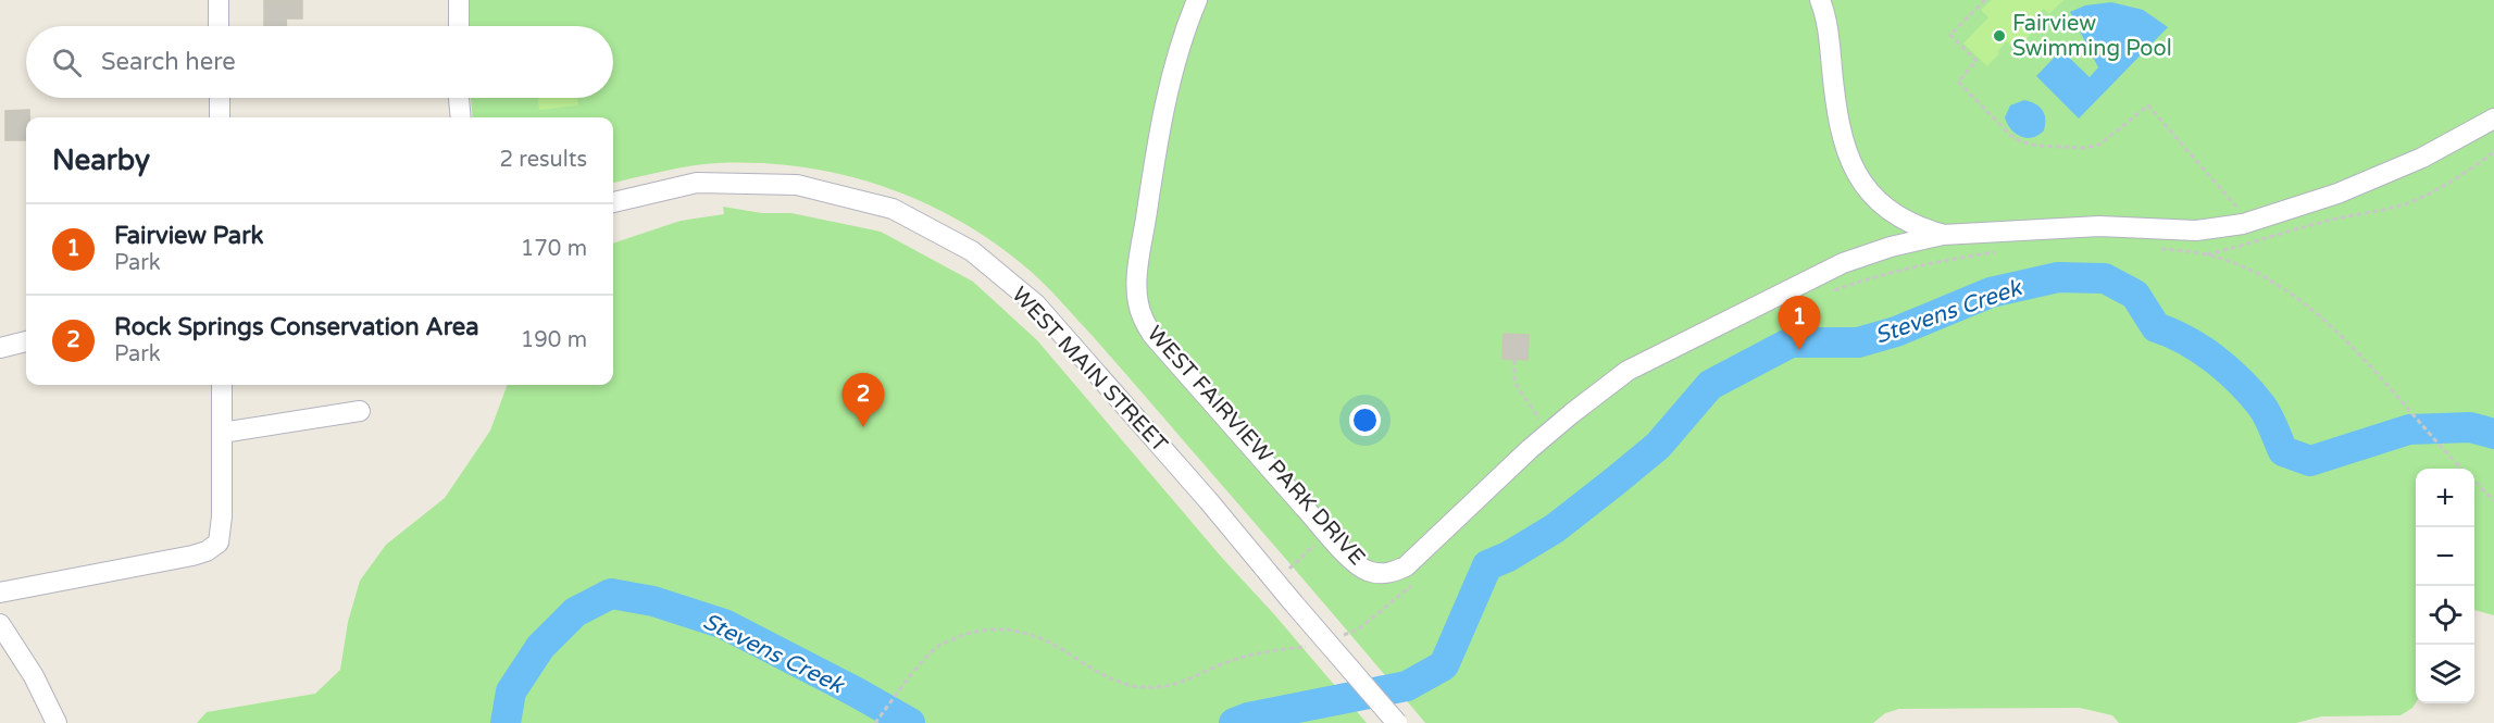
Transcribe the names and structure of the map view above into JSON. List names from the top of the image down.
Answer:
{
  "streets": {
    "street": ["WEST MAIN STREET", "WEST FAIRVIEW PARK DRIVE"]
  },
  "water": ["Stevens Creek"],
  "places": ["Fairview Swimming Pool"],
  "page": {
    "search": "Search here",
    "heading": ["Nearby", "2 results"],
    "list": [
      {
        "mark": "1",
        "name": "Fairview Park",
        "note": "Park",
        "value": "170 m"
      },
      {
        "mark": "2",
        "name": "Rock Springs Conservation Area",
        "note": "Park",
        "value": "190 m"
      }
    ],
    "pins": ["1", "2"],
    "map_buttons": ["+", "−"]
  }
}
